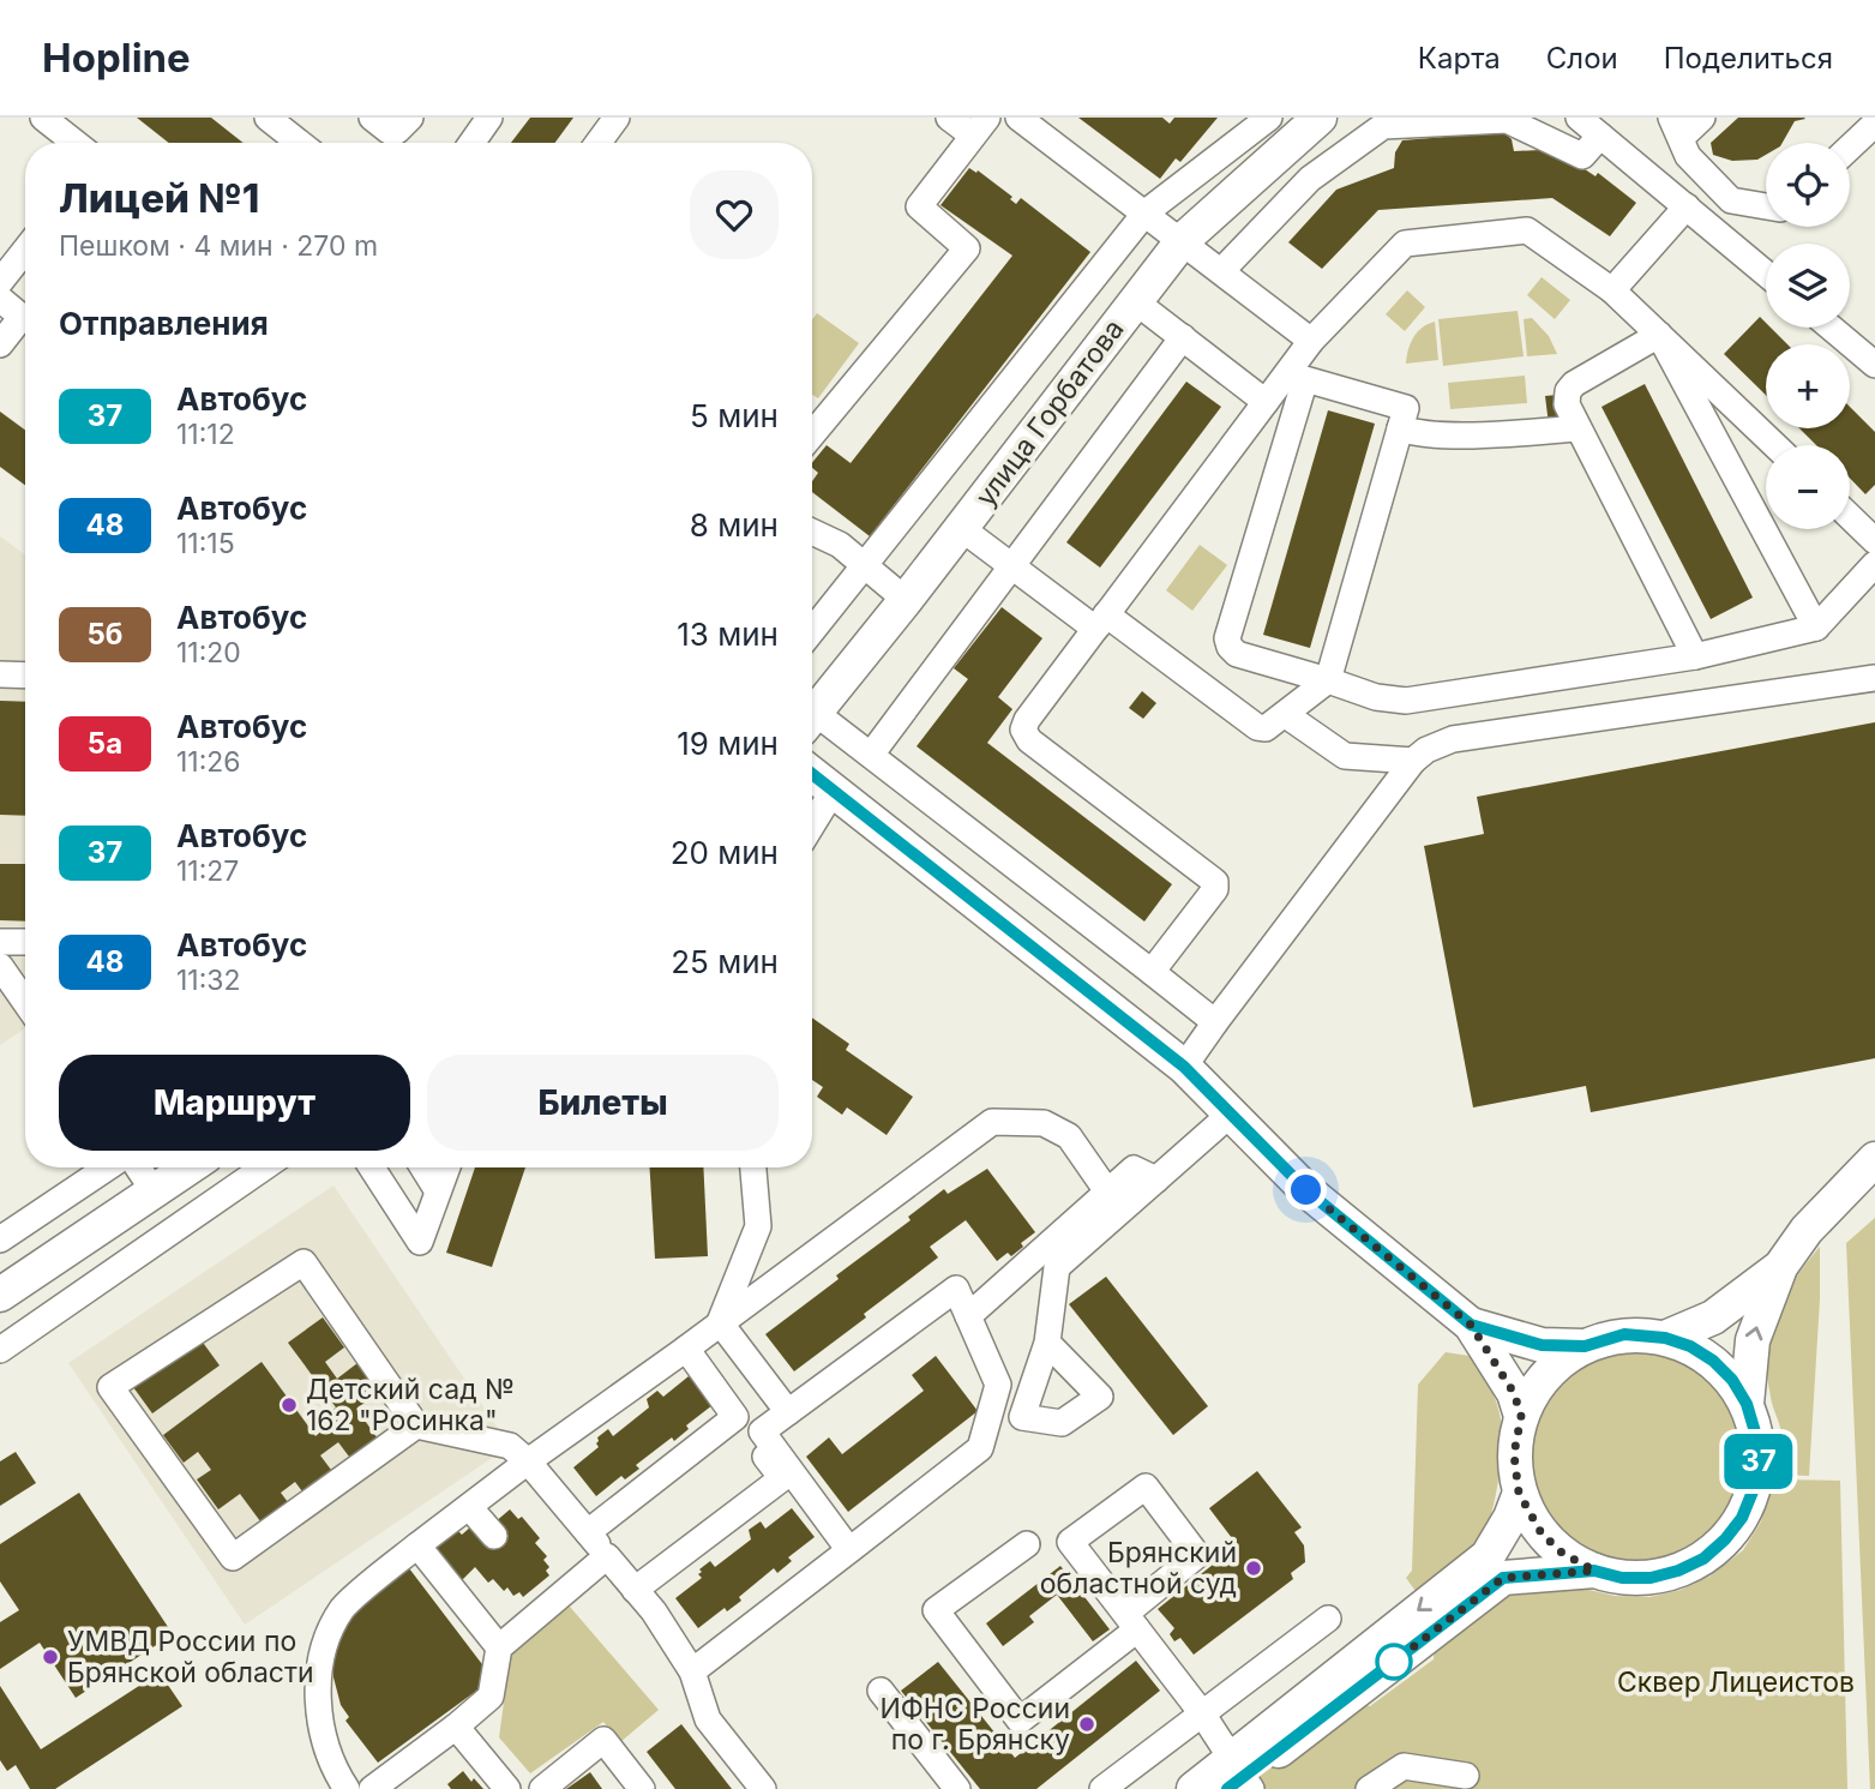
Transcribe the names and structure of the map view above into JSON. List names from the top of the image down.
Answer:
{
  "streets": {
    "main road": ["улица Горбатова"]
  },
  "parks": ["Сквер Лицеистов"],
  "places": [
    "Детский сад № 162 \"Росинка\"",
    "Брянский областной суд",
    "УМВД России по Брянской области",
    "ИФНС России по г. Брянску"
  ],
  "lines": ["bus line 37"],
  "page": {
    "header": "Hopline",
    "nav": ["Карта", "Слои", "Поделиться"],
    "on_map": "37",
    "map_buttons": ["+", "−"],
    "heading": [
      ["Лицей №1", "Пешком · 4 мин · 270 m"],
      "Отправления"
    ],
    "list": [
      {
        "mark": "37",
        "name": "Автобус",
        "note": "11:12",
        "value": "5 мин"
      },
      {
        "mark": "48",
        "name": "Автобус",
        "note": "11:15",
        "value": "8 мин"
      },
      {
        "mark": "5б",
        "name": "Автобус",
        "note": "11:20",
        "value": "13 мин"
      },
      {
        "mark": "5а",
        "name": "Автобус",
        "note": "11:26",
        "value": "19 мин"
      },
      {
        "mark": "37",
        "name": "Автобус",
        "note": "11:27",
        "value": "20 мин"
      },
      {
        "mark": "48",
        "name": "Автобус",
        "note": "11:32",
        "value": "25 мин"
      }
    ],
    "buttons": ["Маршрут", "Билеты"]
  }
}
